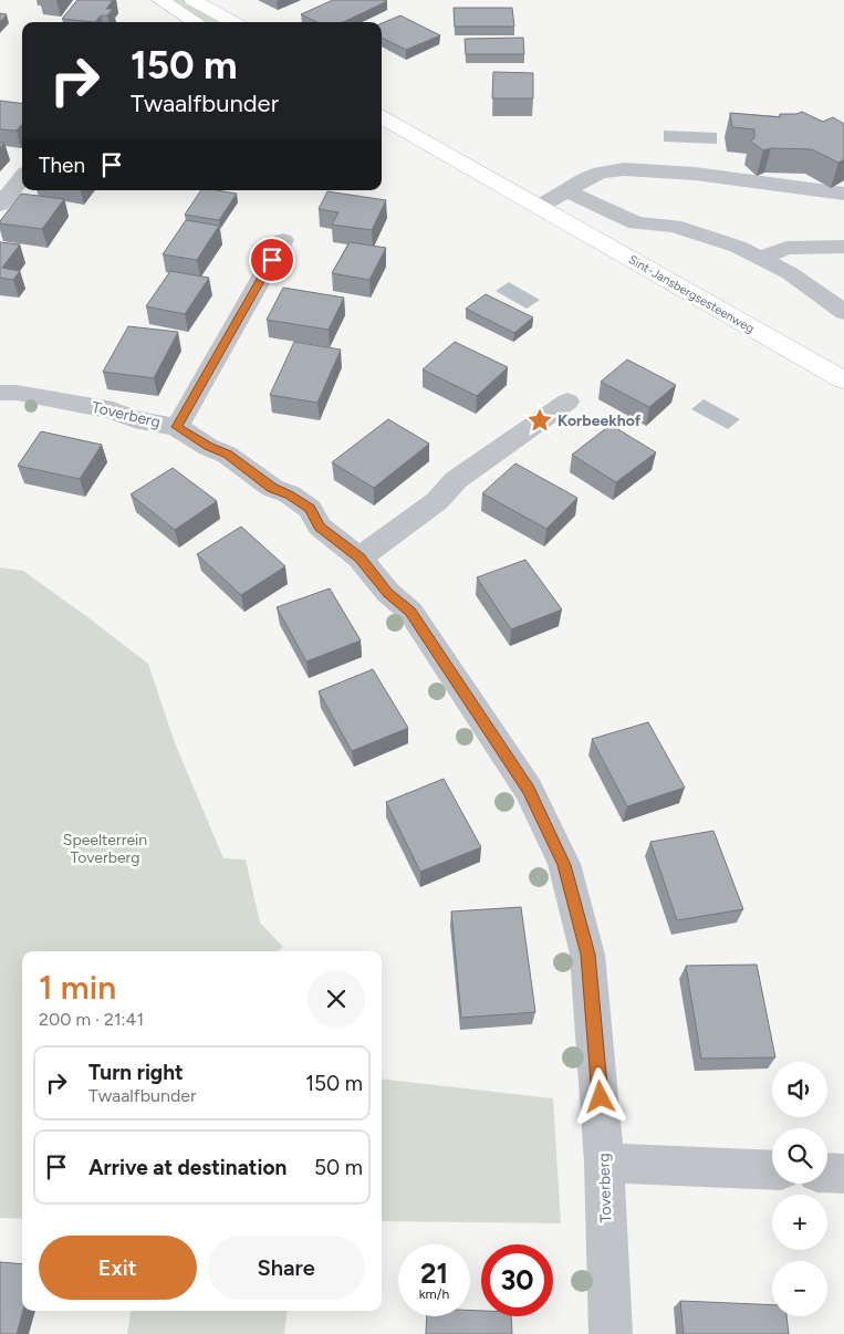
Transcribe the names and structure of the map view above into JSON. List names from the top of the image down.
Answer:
{
  "streets": {
    "main road": ["Sint-Jansbergsesteenweg"],
    "street": ["Toverberg"]
  },
  "parks": ["Speelterrein Toverberg"],
  "places": {
    "place": ["Korbeekhof"]
  },
  "page": {
    "turn": ["150 m", "Twaalfbunder"],
    "then": "Then",
    "heading": ["1 min", "200 m · 21:41"],
    "list": [
      {
        "name": "Turn right",
        "note": "Twaalfbunder",
        "value": "150 m"
      },
      {
        "name": "Arrive at destination",
        "value": "50 m"
      }
    ],
    "map_buttons": ["+", "−"],
    "buttons": ["Exit", "Share"],
    "speed": "21 km/h",
    "limit": "30"
  }
}
